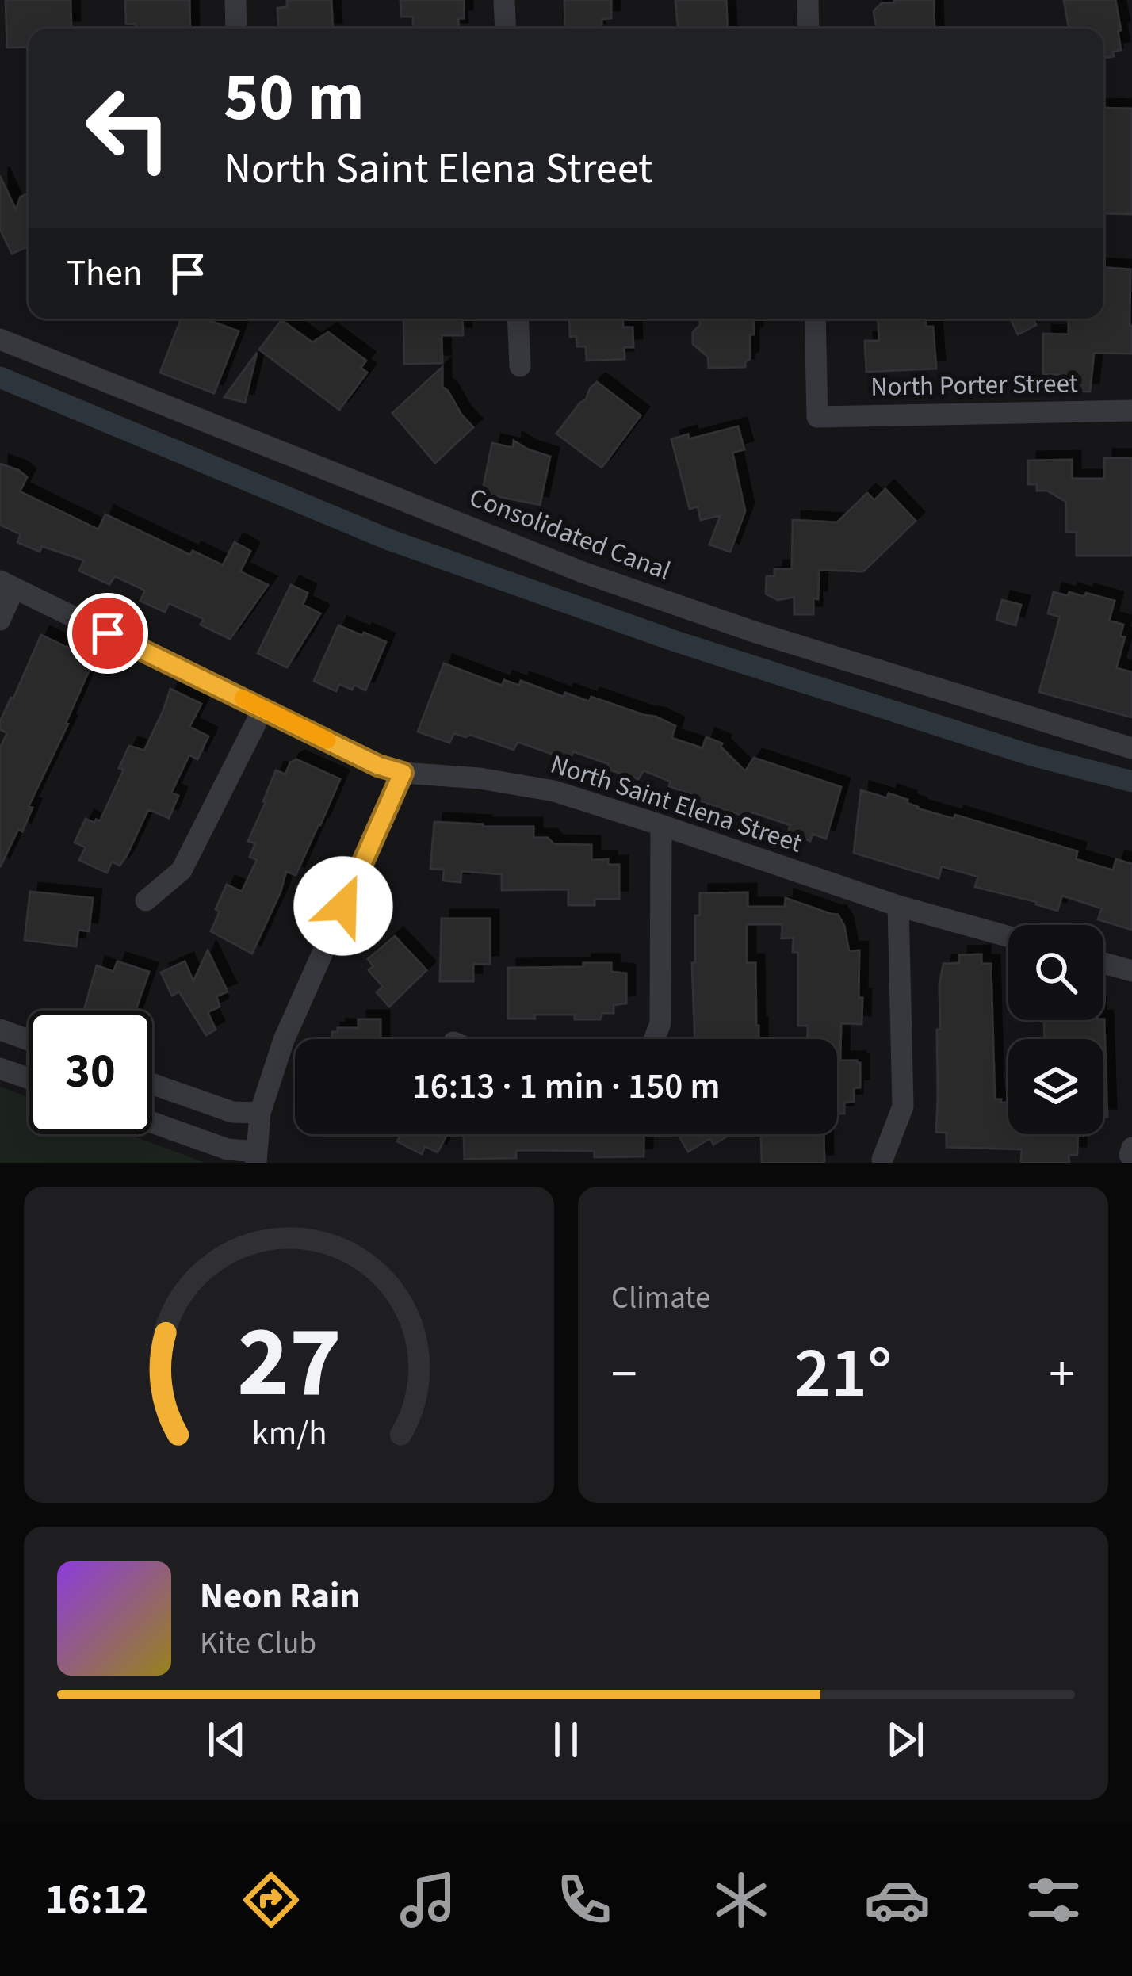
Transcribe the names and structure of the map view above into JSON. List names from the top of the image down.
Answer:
{
  "streets": {
    "street": ["North Porter Street", "Consolidated Canal", "North Saint Elena Street"]
  },
  "page": {
    "turn": ["50 m", "North Saint Elena Street"],
    "then": "Then",
    "limit": "30",
    "trip": "16:13 · 1 min · 150 m",
    "tile": "Climate",
    "heat": ["−", "21°", "+"],
    "song": ["Neon Rain", "Kite Club"],
    "tabs": "16:12",
    "gauge": ["27", "km/h"]
  }
}
